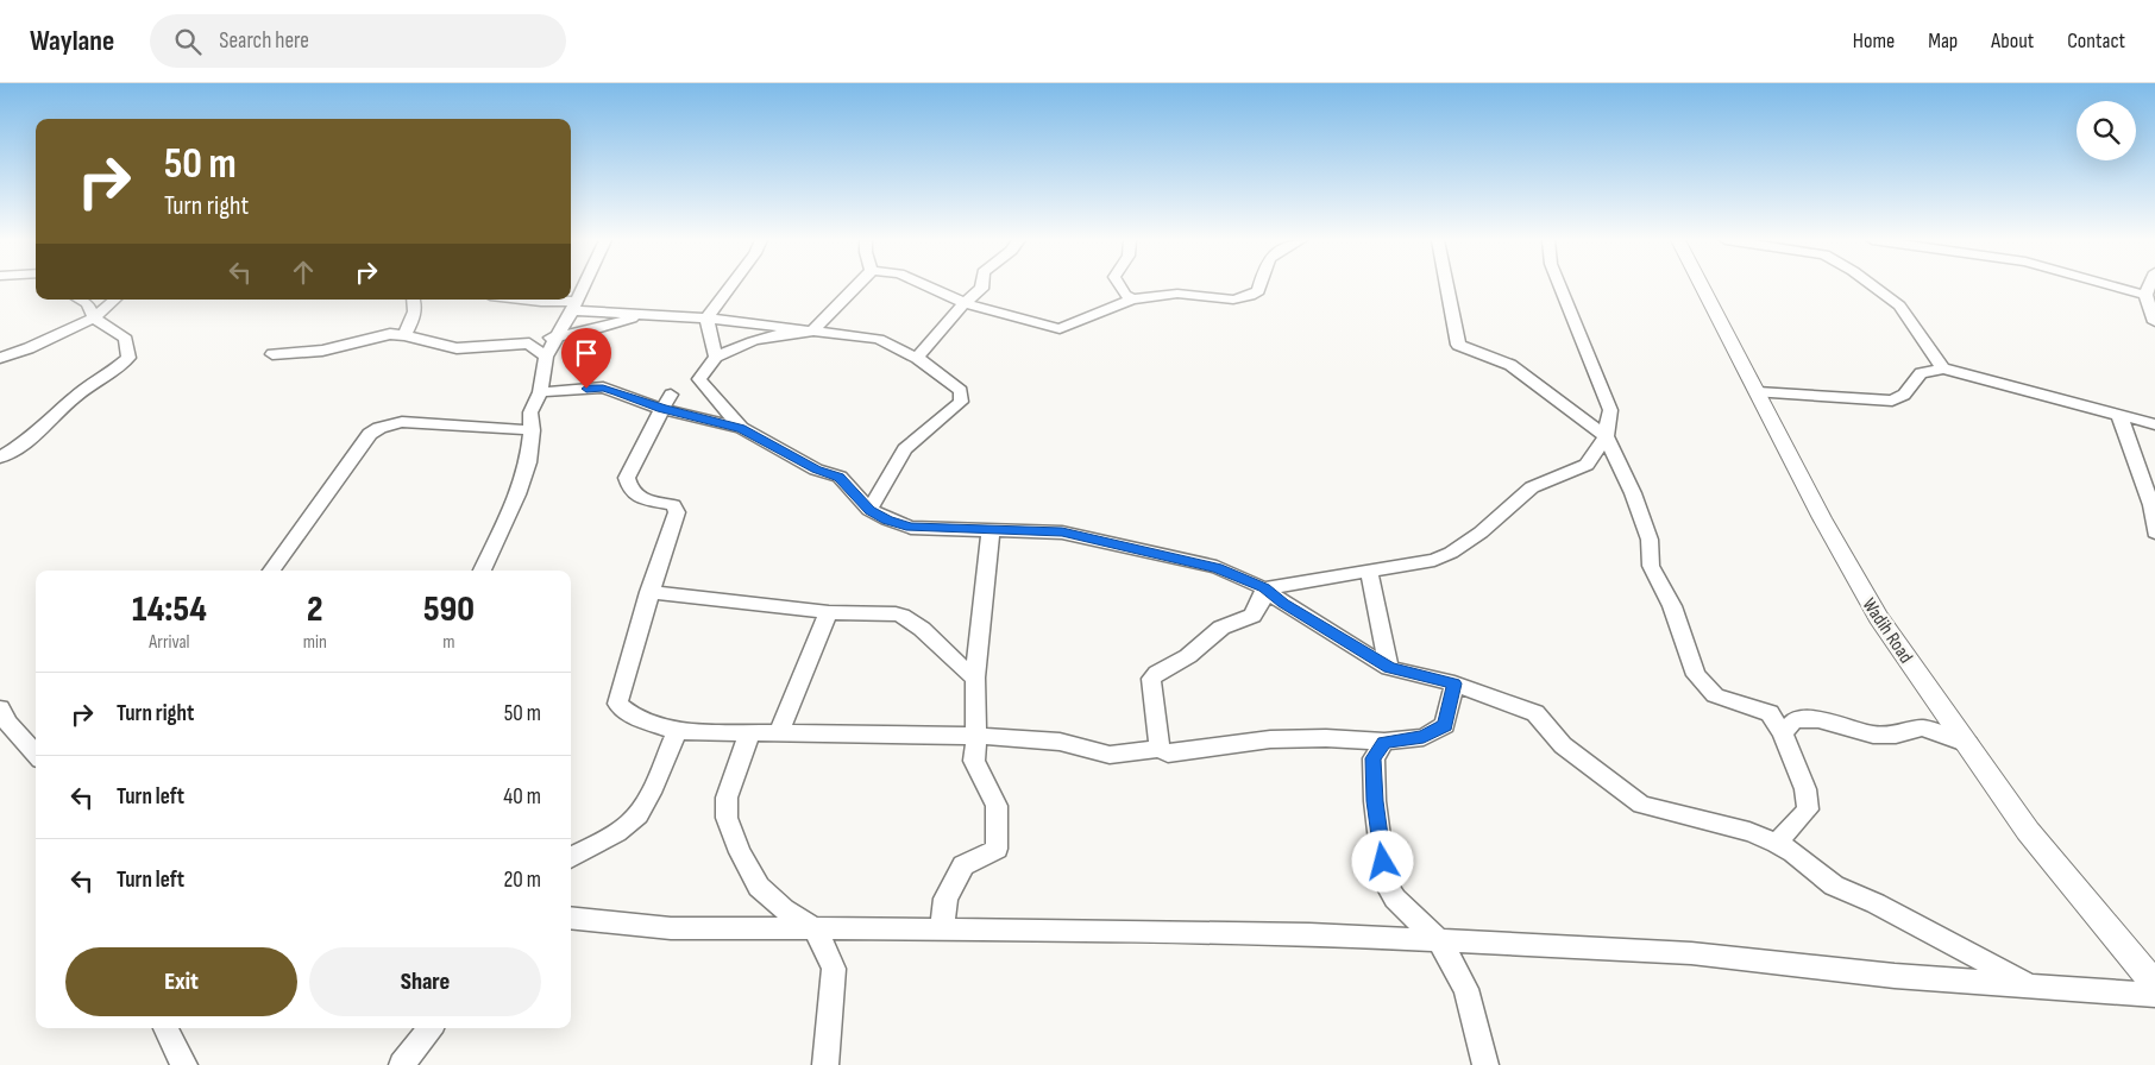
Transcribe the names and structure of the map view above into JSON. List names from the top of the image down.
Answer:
{
  "streets": {
    "street": ["Wadih Road"]
  },
  "page": {
    "header": "Waylane",
    "search": "Search here",
    "nav": [
      "Home",
      "Map",
      "About",
      "Contact"
    ],
    "turn": ["50 m", "Turn right"],
    "eta": [
      "14:54",
      "Arrival",
      "2",
      "min",
      "590",
      "m"
    ],
    "list": [
      {
        "name": "Turn right",
        "value": "50 m"
      },
      {
        "name": "Turn left",
        "value": "40 m"
      },
      {
        "name": "Turn left",
        "value": "20 m"
      }
    ],
    "buttons": ["Exit", "Share"]
  }
}
